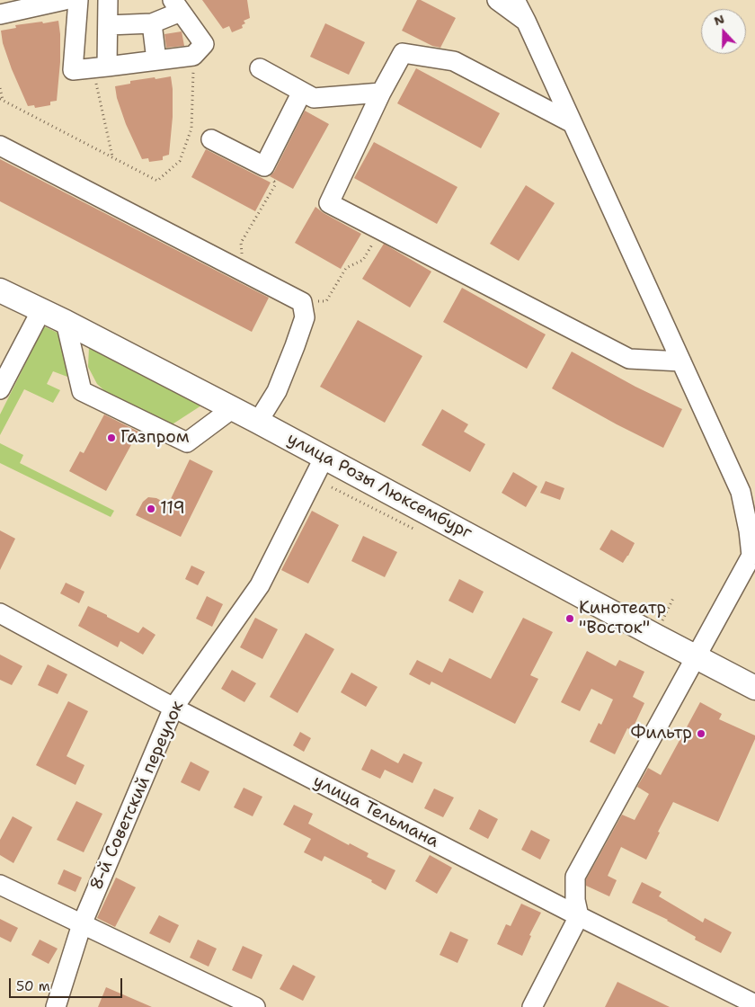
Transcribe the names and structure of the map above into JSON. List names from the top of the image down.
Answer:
{
  "streets": {
    "main road": ["улица Розы Люксембург"],
    "street": ["8-й Советский переулок", "улица Тельмана"]
  },
  "crossings": [
    ["улица Розы Люксембург", "8-й Советский переулок"],
    ["8-й Советский переулок", "улица Тельмана"]
  ],
  "places": [
    "Газпром",
    "119",
    "Кинотеатр \"Восток\"",
    "Фильтр"
  ],
  "scale_bar": "50 m",
  "north": "top"
}
